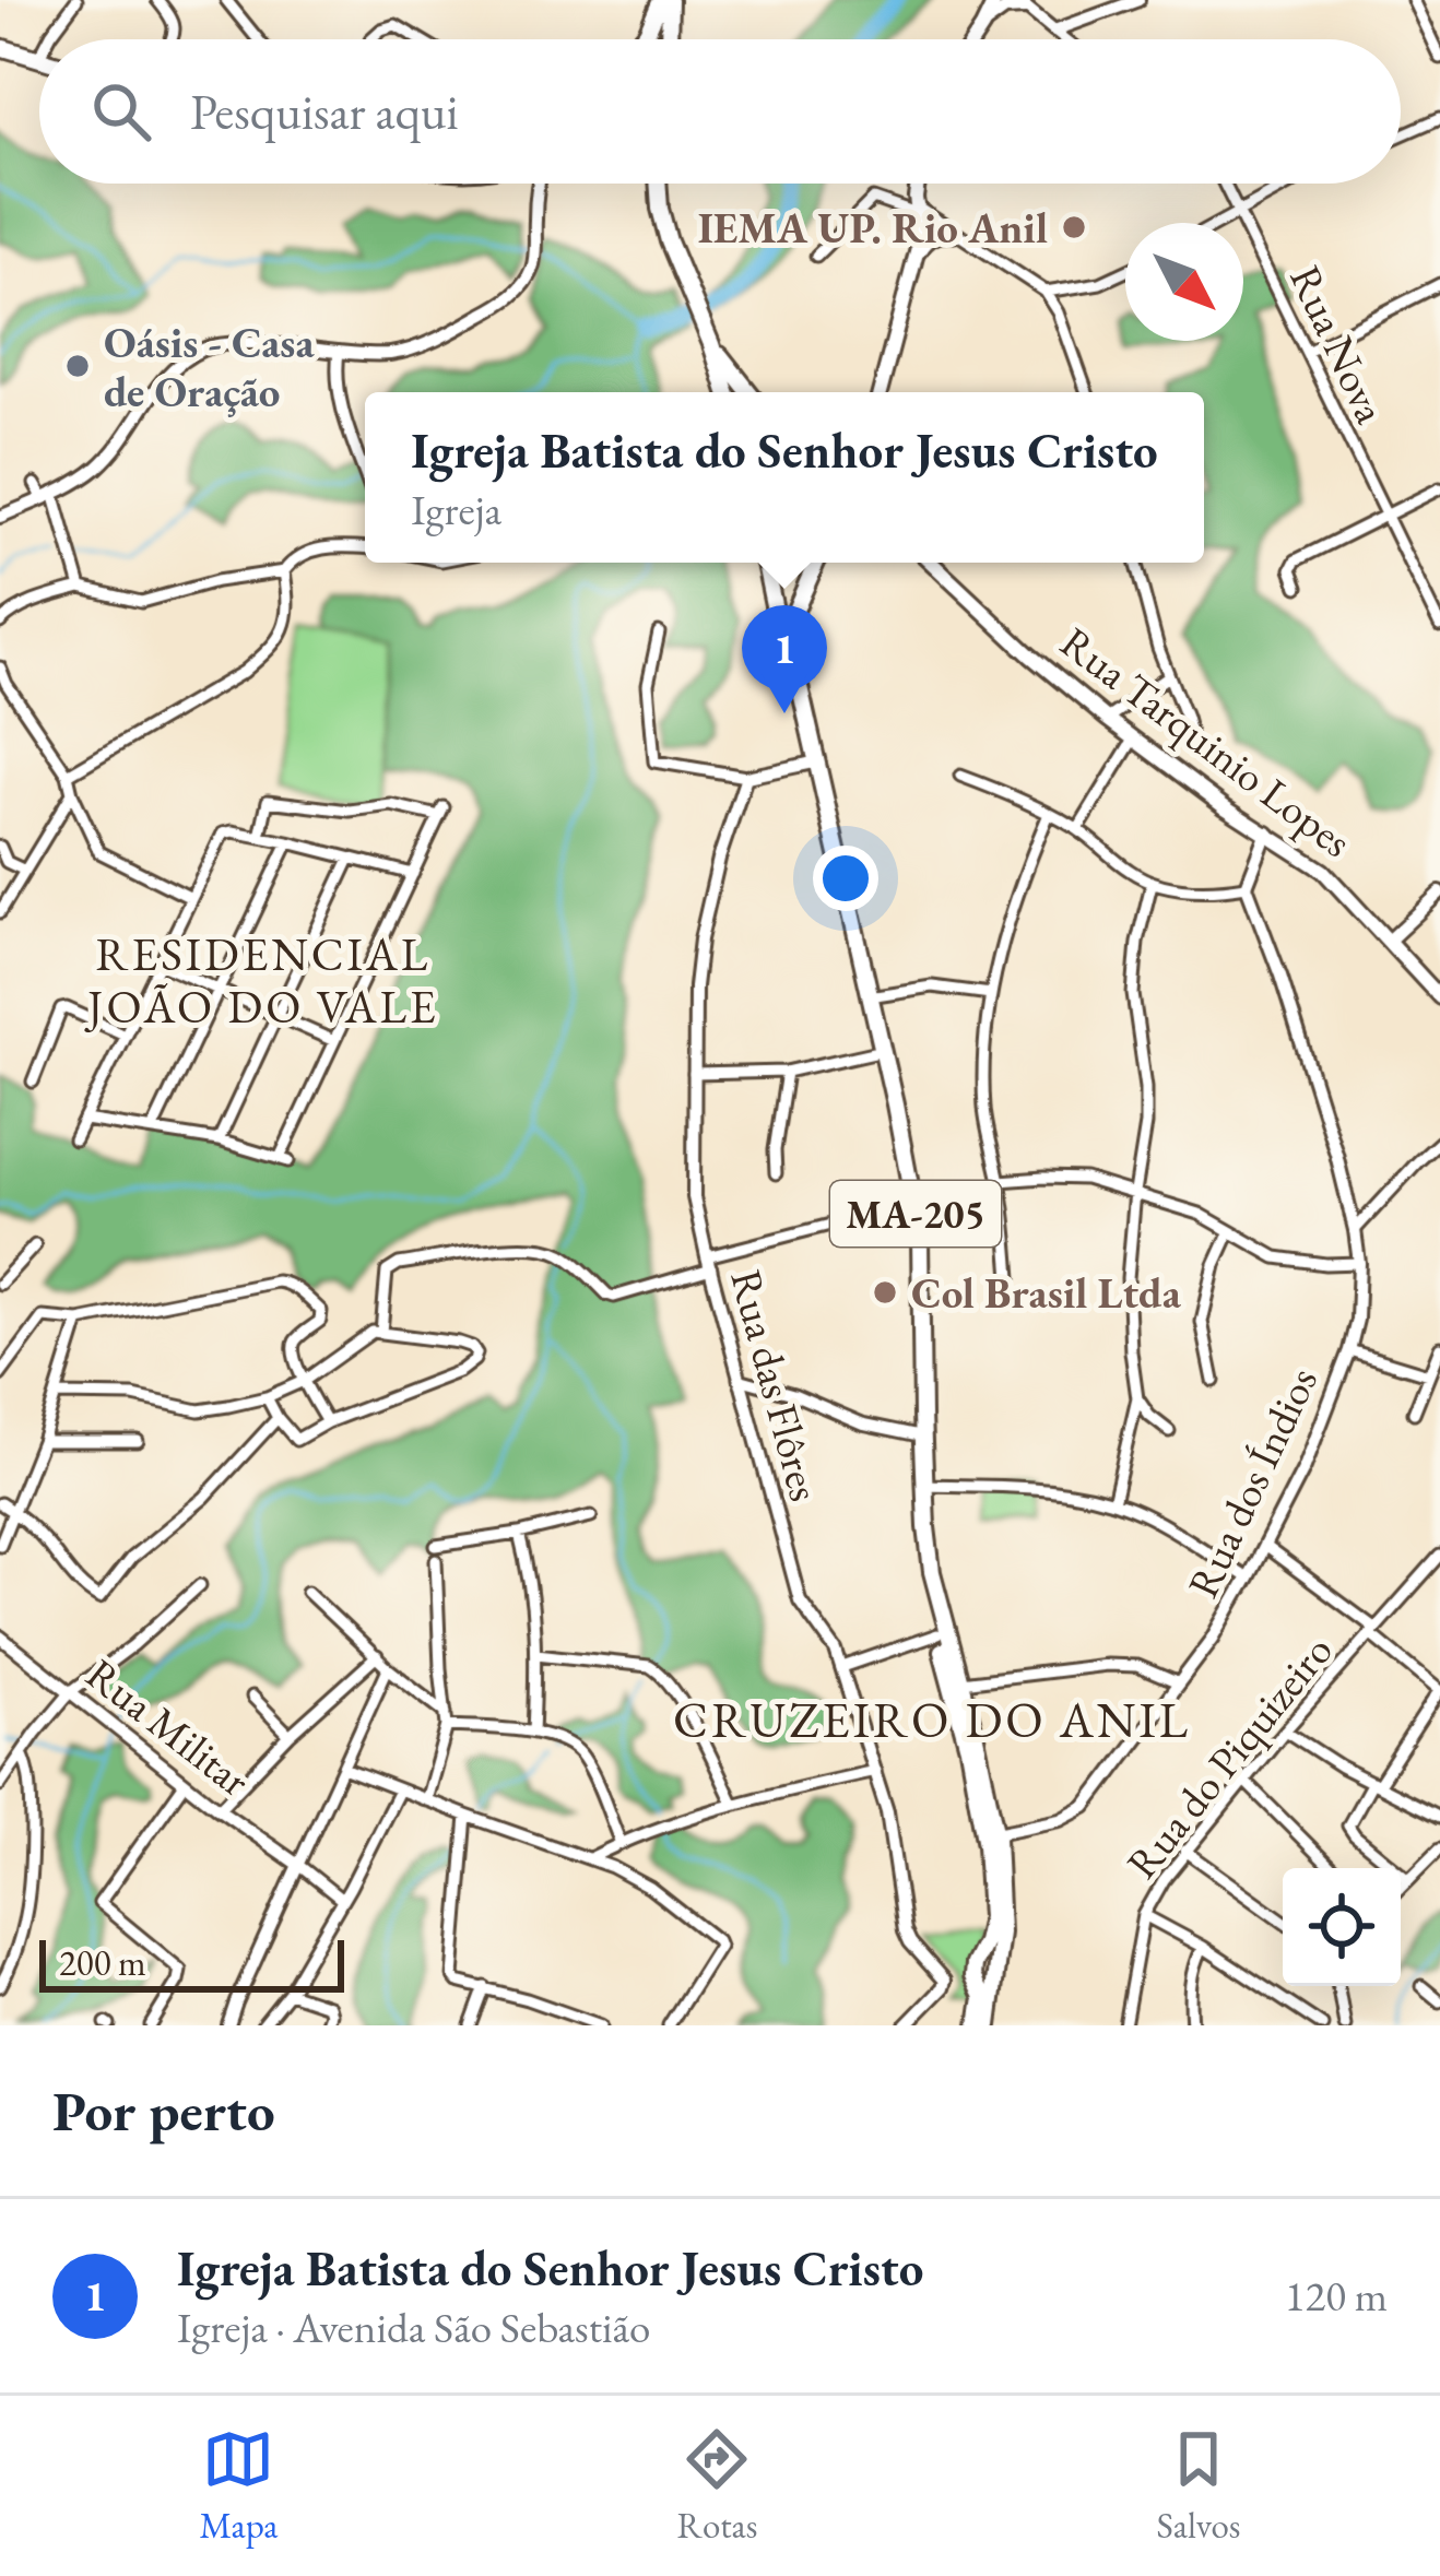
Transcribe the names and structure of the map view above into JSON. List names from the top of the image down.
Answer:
{
  "streets": {
    "main road": ["Rua Tarquinio Lopes", "MA-205"],
    "street": [
      "Rua Nova",
      "Rua das Flôres",
      "Rua dos Índios",
      "Rua Militar",
      "Rua do Piquizeiro"
    ]
  },
  "crossings": [
    ["MA-205", "Rua dos Índios"]
  ],
  "districts": ["RESIDENCIAL JOÃO DO VALE", "CRUZEIRO DO ANIL"],
  "places": ["IEMA UP. Rio Anil", "Oásis - Casa de Oração", "Col Brasil Ltda"],
  "scale_bar": "200 m",
  "north": "bottom right",
  "page": {
    "search": "Pesquisar aqui",
    "popup": ["Igreja Batista do Senhor Jesus Cristo", "Igreja"],
    "pins": "1",
    "scale": "200 m",
    "heading": "Por perto",
    "list": [
      {
        "mark": "1",
        "name": "Igreja Batista do Senhor Jesus Cristo",
        "note": "Igreja · Avenida São Sebastião",
        "value": "120 m"
      }
    ],
    "nav": ["Mapa", "Rotas", "Salvos"]
  }
}
